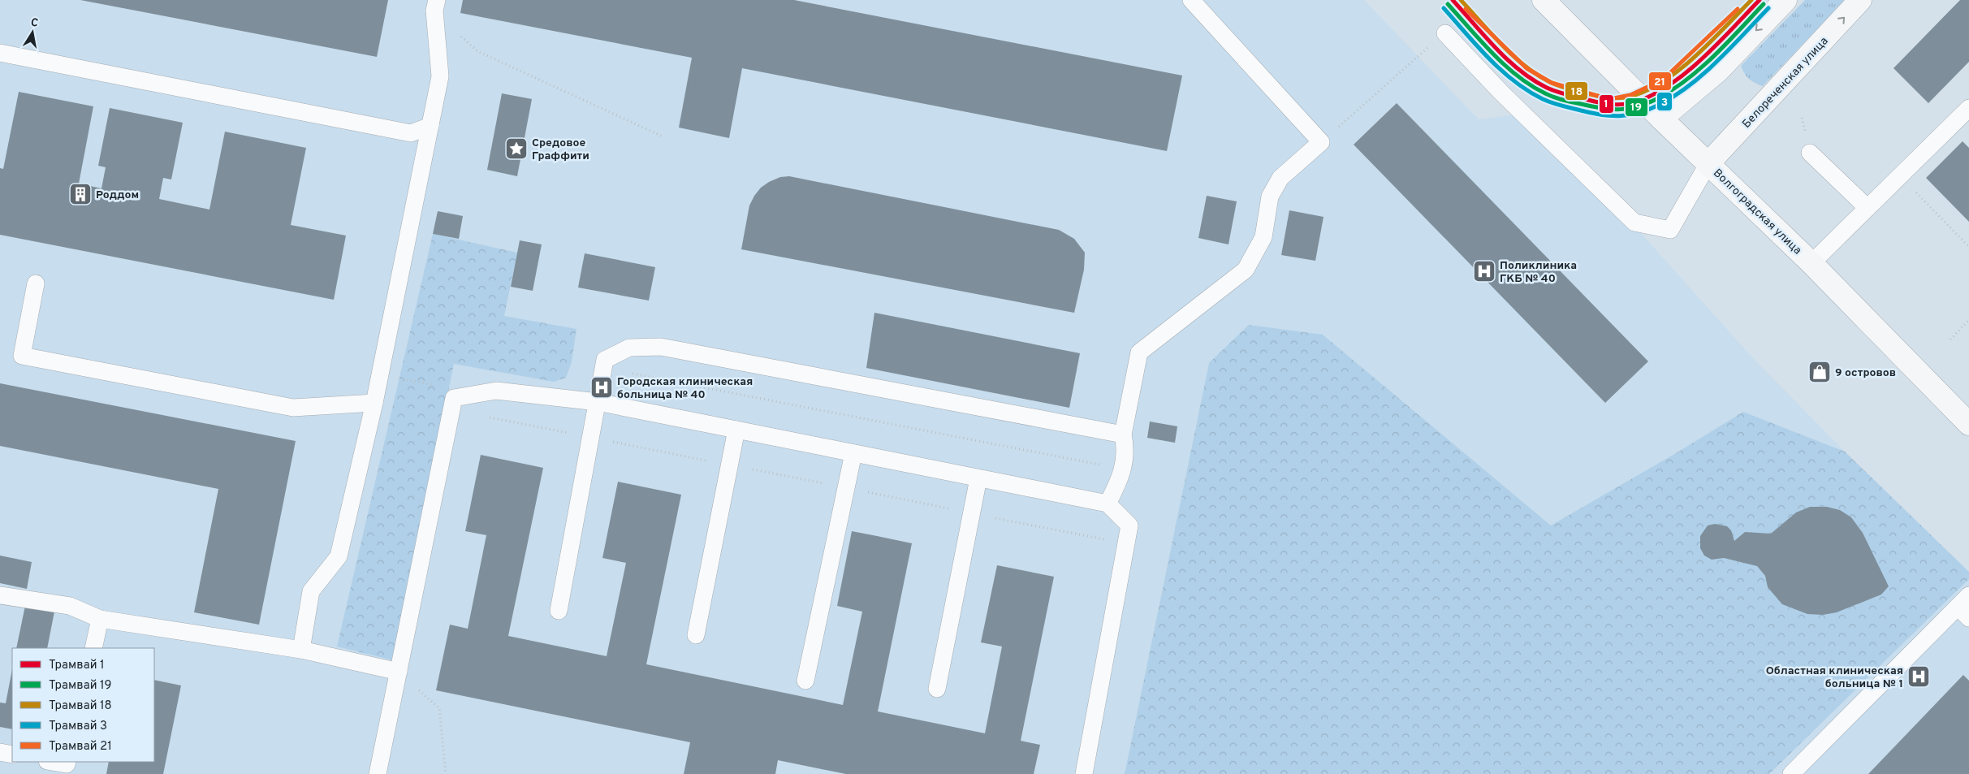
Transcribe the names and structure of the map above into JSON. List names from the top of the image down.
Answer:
{
  "streets": {
    "street": ["Белореченская улица", "Волгоградская улица"]
  },
  "crossings": [
    ["Белореченская улица", "Волгоградская улица"]
  ],
  "places": {
    "place": ["Средовое Граффити"],
    "building": ["Роддом"],
    "hospital": ["Поликлиника ГКБ № 40", "Городская клиническая больница № 40", "Областная клиническая больница № 1"],
    "shop": ["9 островов"]
  },
  "lines": [
    "tram line 1",
    "tram line 18",
    "tram line 19",
    "tram line 3",
    "tram line 21"
  ],
  "legend": [
    "Трамвай 1",
    "Трамвай 19",
    "Трамвай 18",
    "Трамвай 3",
    "Трамвай 21"
  ],
  "north": "top"
}
